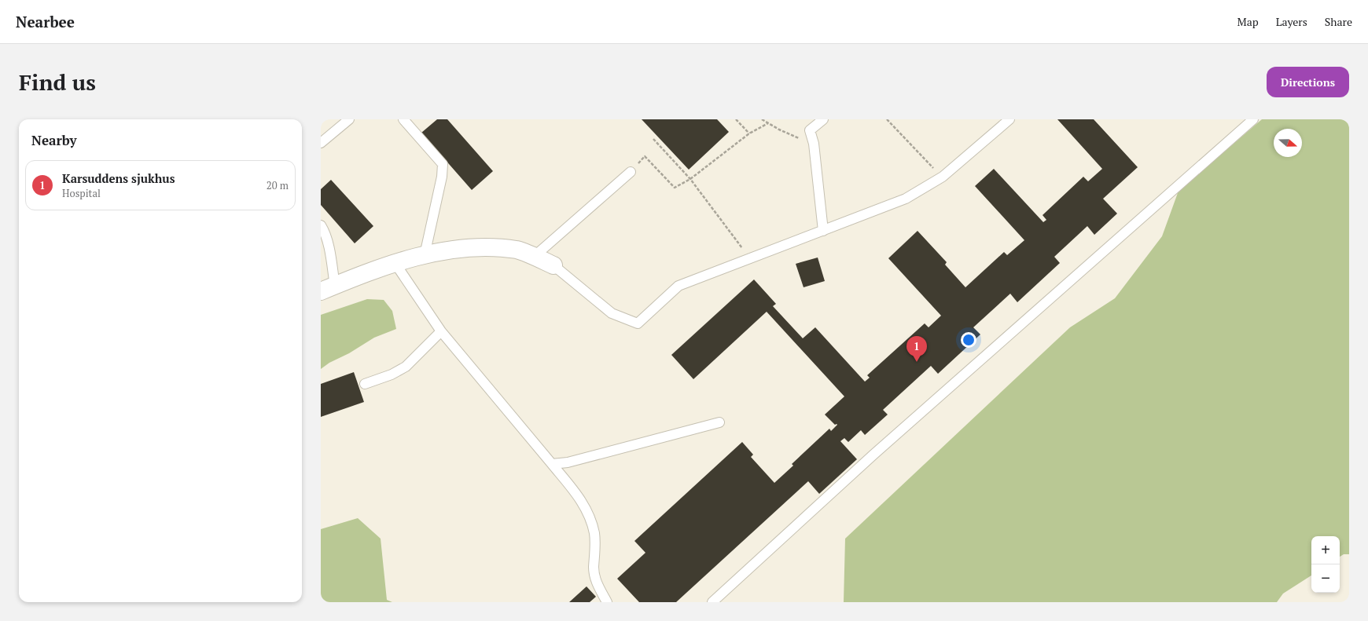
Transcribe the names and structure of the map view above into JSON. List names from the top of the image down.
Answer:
{
  "north": "right",
  "page": {
    "header": "Nearbee",
    "nav": ["Map", "Layers", "Share"],
    "buttons": "Directions",
    "title": "Find us",
    "heading": "Nearby",
    "list": [
      {
        "mark": "1",
        "name": "Karsuddens sjukhus",
        "note": "Hospital",
        "value": "20 m"
      }
    ],
    "pins": "1",
    "map_buttons": ["+", "−"]
  }
}
